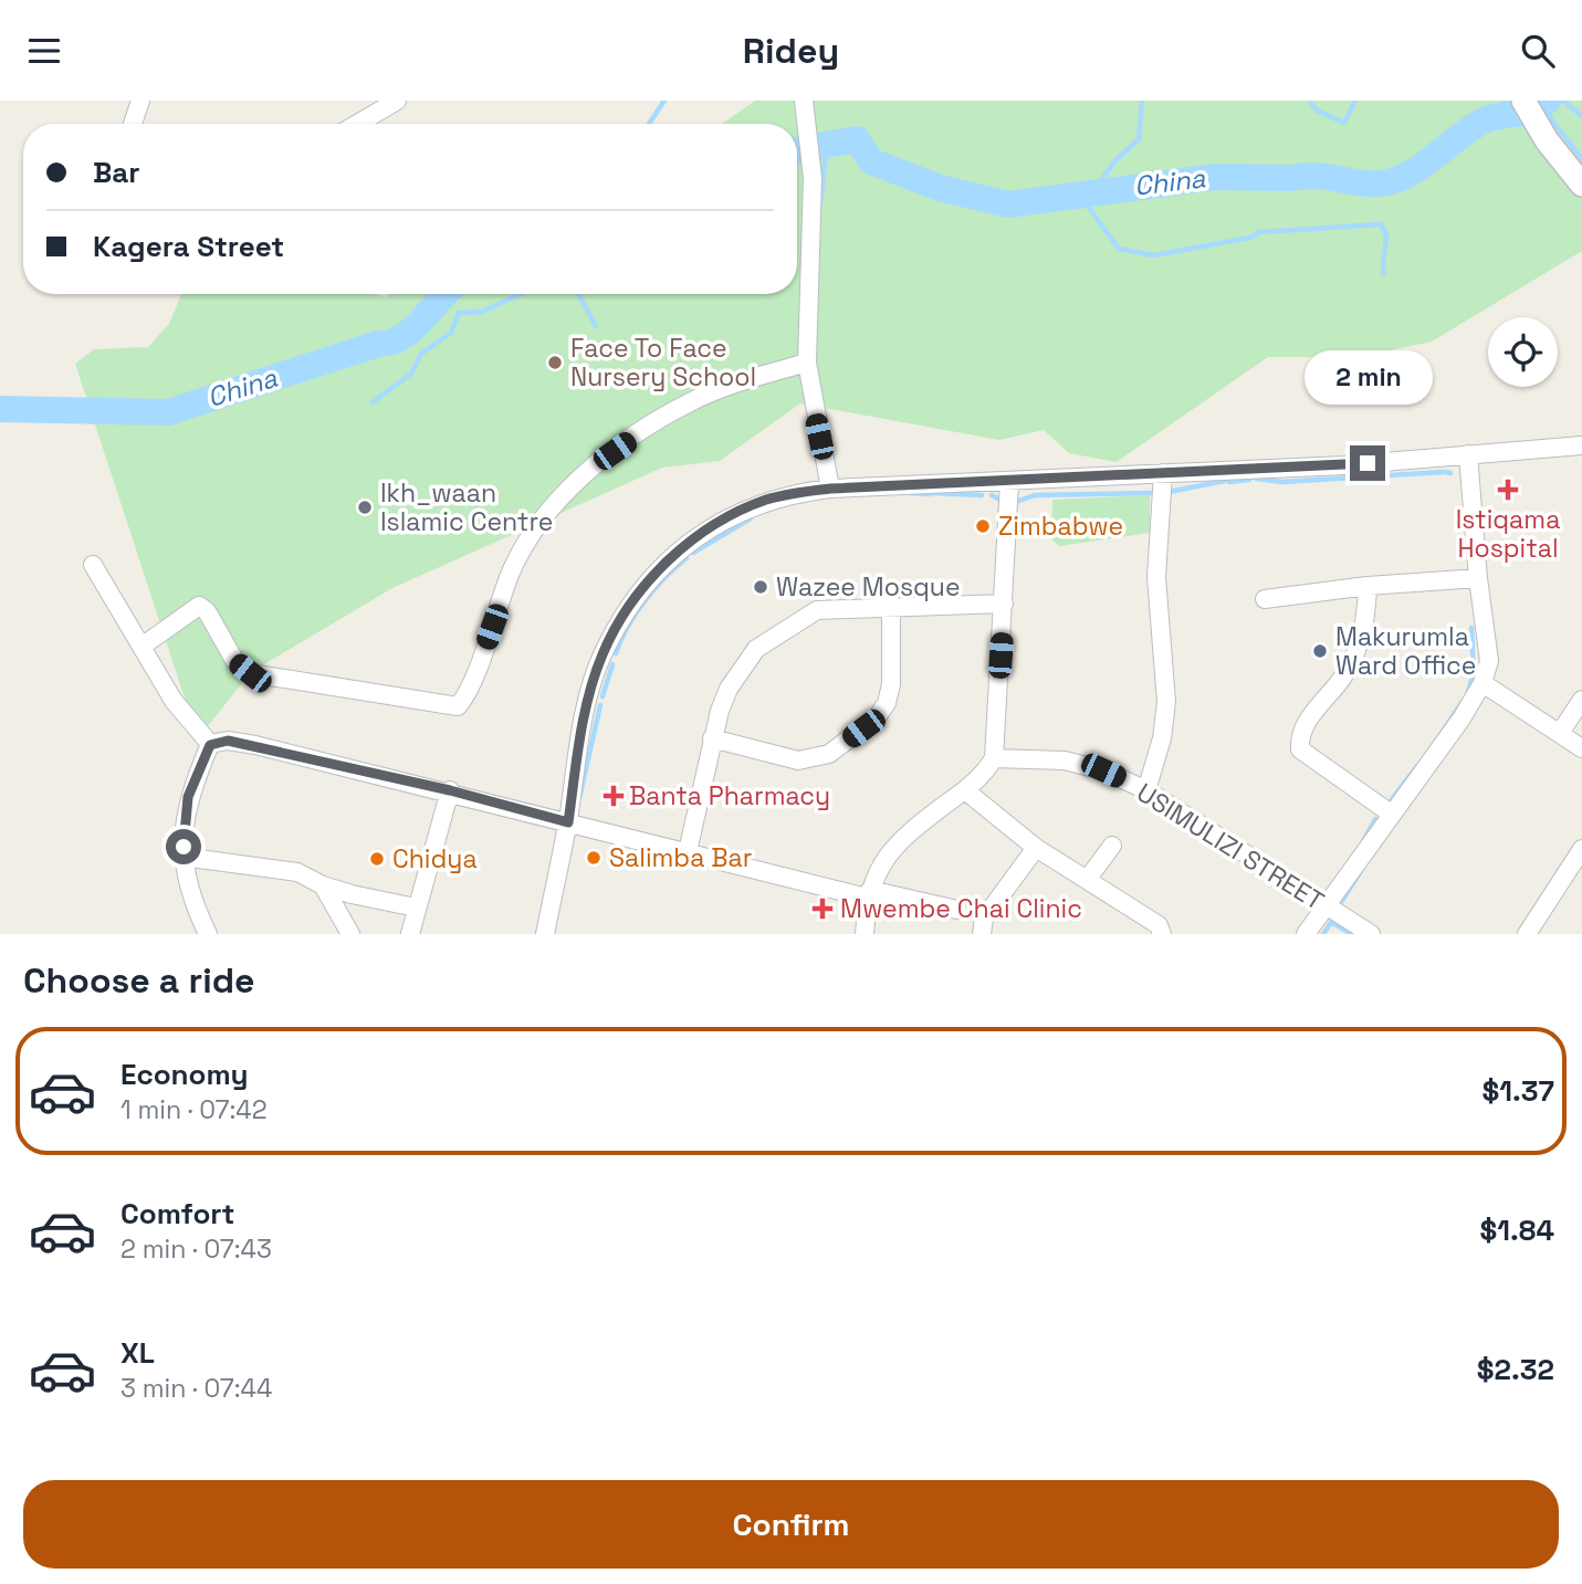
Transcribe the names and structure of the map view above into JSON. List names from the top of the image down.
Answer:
{
  "streets": {
    "street": ["USIMULIZI STREET"]
  },
  "water": ["China"],
  "places": {
    "other": [
      "Face To Face Nursery School",
      "Ikh_waan Islamic Centre",
      "Zimbabwe",
      "Wazee Mosque",
      "Makurumla Ward Office",
      "Salimba Bar",
      "Chidya"
    ],
    "health": ["Istiqama Hospital", "Banta Pharmacy", "Mwembe Chai Clinic"]
  },
  "page": {
    "header": "Ridey",
    "banner": ["Bar", "Kagera Street"],
    "bubble": "2 min",
    "heading": "Choose a ride",
    "list": [
      {
        "name": "Economy",
        "note": "1 min · 07:42",
        "value": "$1.37"
      },
      {
        "name": "Comfort",
        "note": "2 min · 07:43",
        "value": "$1.84"
      },
      {
        "name": "XL",
        "note": "3 min · 07:44",
        "value": "$2.32"
      }
    ],
    "buttons": "Confirm"
  }
}
